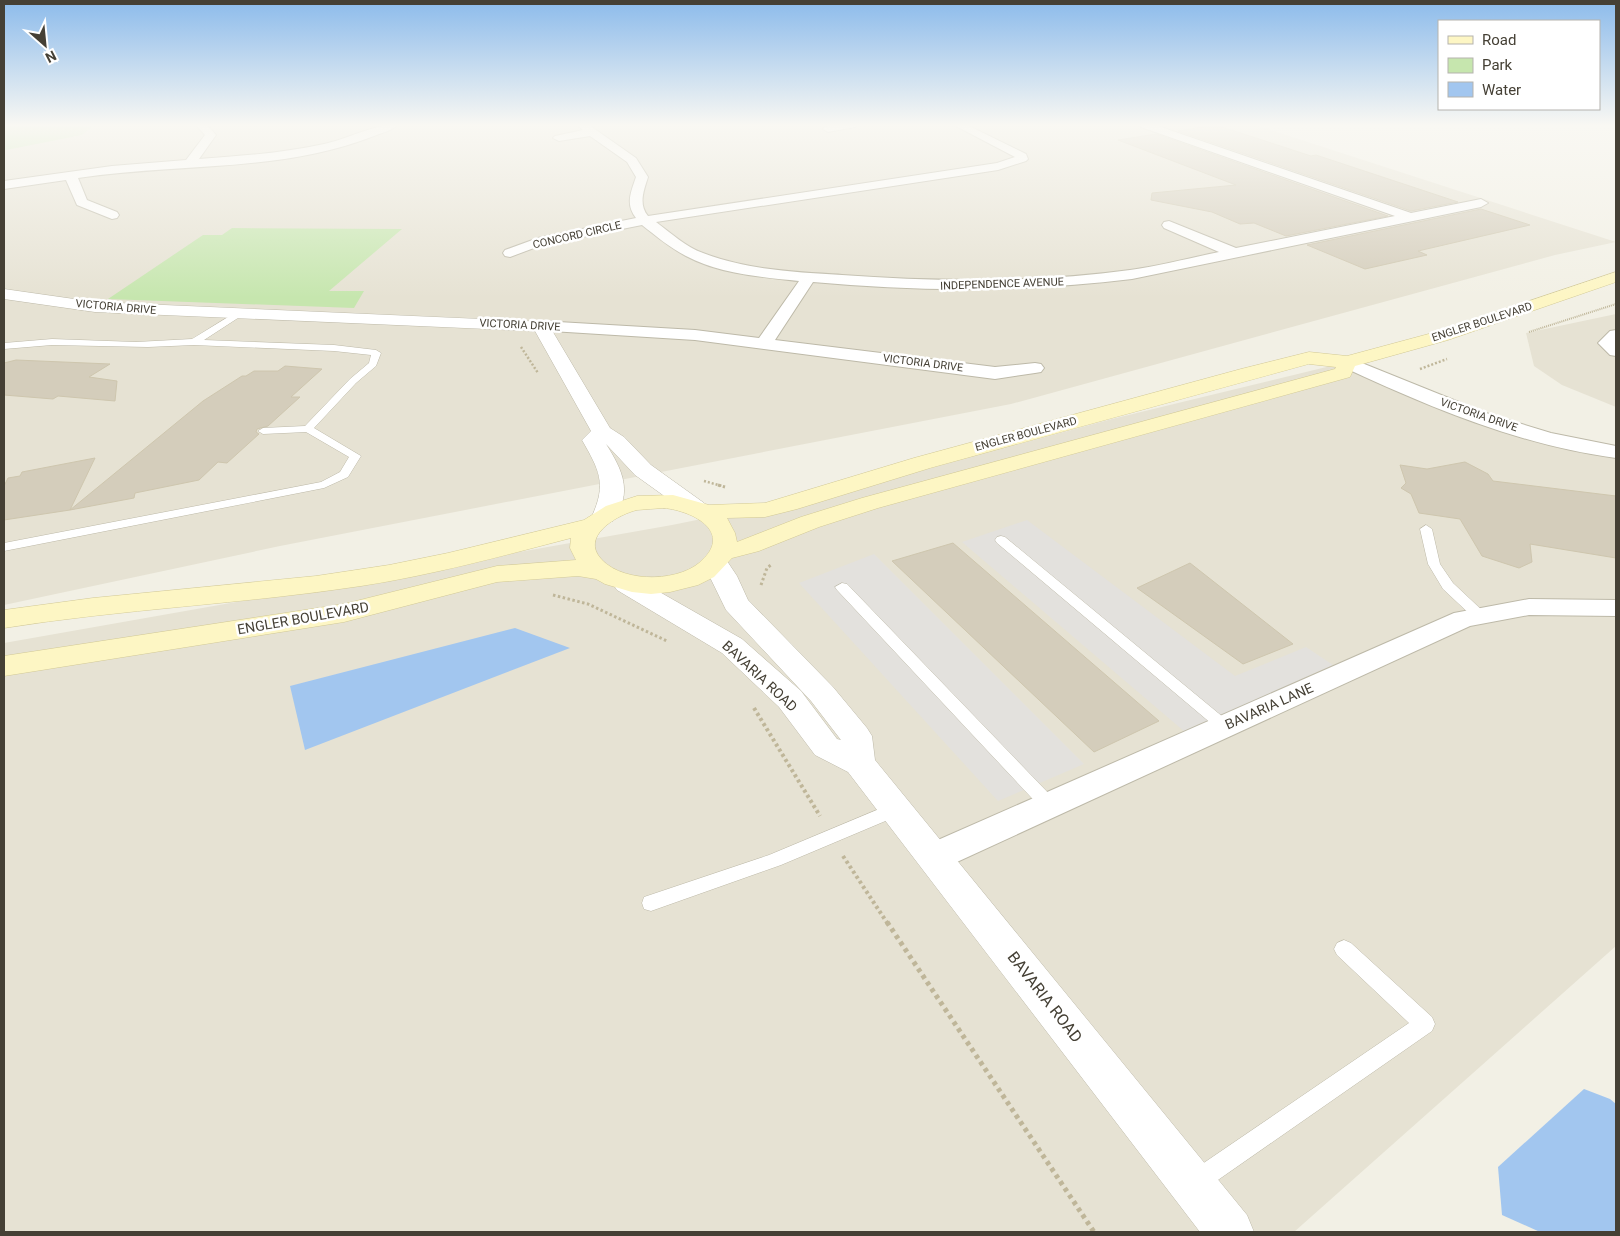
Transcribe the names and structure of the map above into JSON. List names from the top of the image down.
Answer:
{
  "streets": {
    "main road": ["ENGLER BOULEVARD"],
    "street": [
      "CONCORD CIRCLE",
      "INDEPENDENCE AVENUE",
      "VICTORIA DRIVE",
      "BAVARIA ROAD",
      "BAVARIA LANE"
    ]
  },
  "crossings": [
    ["CONCORD CIRCLE", "INDEPENDENCE AVENUE"],
    ["VICTORIA DRIVE", "ENGLER BOULEVARD"],
    ["ENGLER BOULEVARD", "BAVARIA ROAD"],
    ["BAVARIA ROAD", "BAVARIA LANE"]
  ],
  "legend": ["Road", "Park", "Water"],
  "north": "bottom right"
}
